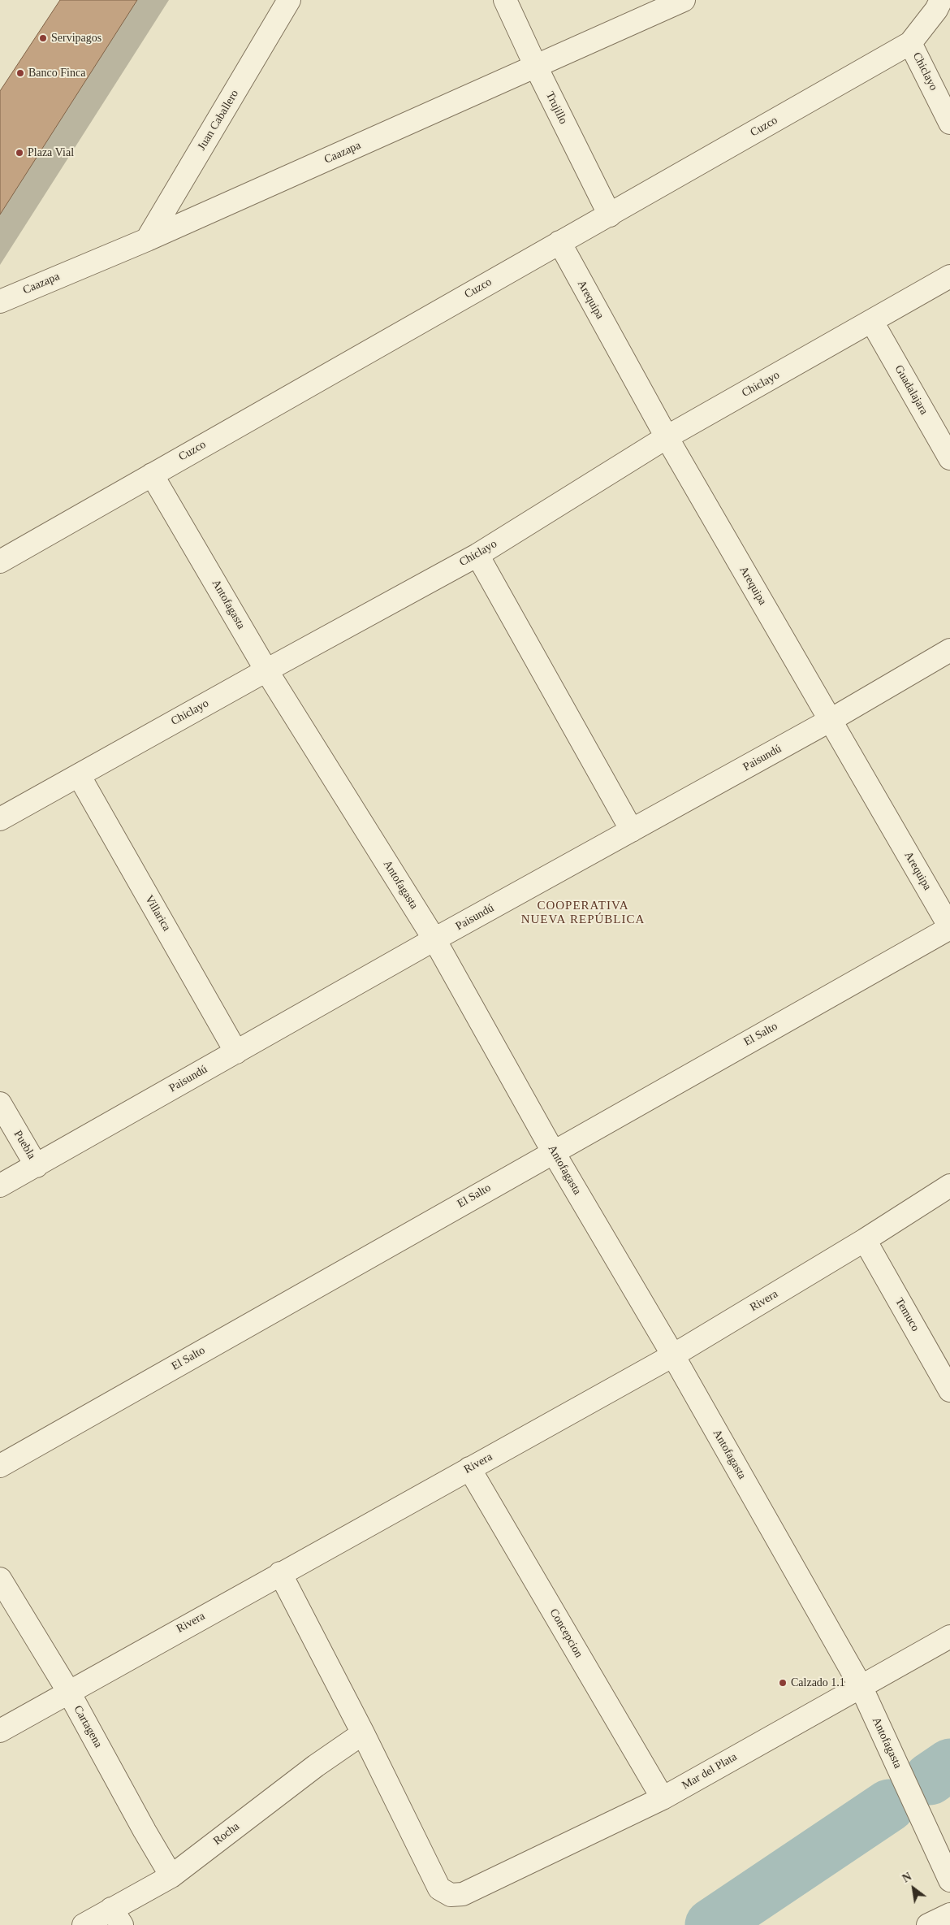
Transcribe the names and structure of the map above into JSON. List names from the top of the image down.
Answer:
{
  "streets": {
    "street": [
      "Chiclayo",
      "Trujillo",
      "Juan Caballero",
      "Cuzco",
      "Caazapa",
      "Arequipa",
      "Guadalajara",
      "Antofagasta",
      "Paisundú",
      "Villarica",
      "El Salto",
      "Puebla",
      "Rivera",
      "Temuco",
      "Concepcion",
      "Cartagena",
      "Mar del Plata",
      "Rocha"
    ]
  },
  "crossings": [
    ["Chiclayo", "Cuzco"],
    ["Chiclayo", "Arequipa"],
    ["Chiclayo", "Guadalajara"],
    ["Chiclayo", "Antofagasta"],
    ["Chiclayo", "Villarica"],
    ["Trujillo", "Cuzco"],
    ["Trujillo", "Caazapa"],
    ["Juan Caballero", "Caazapa"],
    ["Cuzco", "Arequipa"],
    ["Cuzco", "Antofagasta"],
    ["Arequipa", "Paisundú"],
    ["Arequipa", "El Salto"],
    ["Antofagasta", "Paisundú"],
    ["Antofagasta", "El Salto"],
    ["Antofagasta", "Rivera"],
    ["Antofagasta", "Mar del Plata"],
    ["Paisundú", "Villarica"],
    ["Paisundú", "Puebla"],
    ["Rivera", "Temuco"],
    ["Rivera", "Concepcion"],
    ["Rivera", "Cartagena"],
    ["Concepcion", "Mar del Plata"],
    ["Cartagena", "Rocha"],
    ["Mar del Plata", "Rocha"]
  ],
  "districts": ["COOPERATIVA NUEVA REPÚBLICA"],
  "places": [
    "Servipagos",
    "Banco Finca",
    "Plaza Vial",
    "Calzado 1.1"
  ],
  "north": "top left"
}
